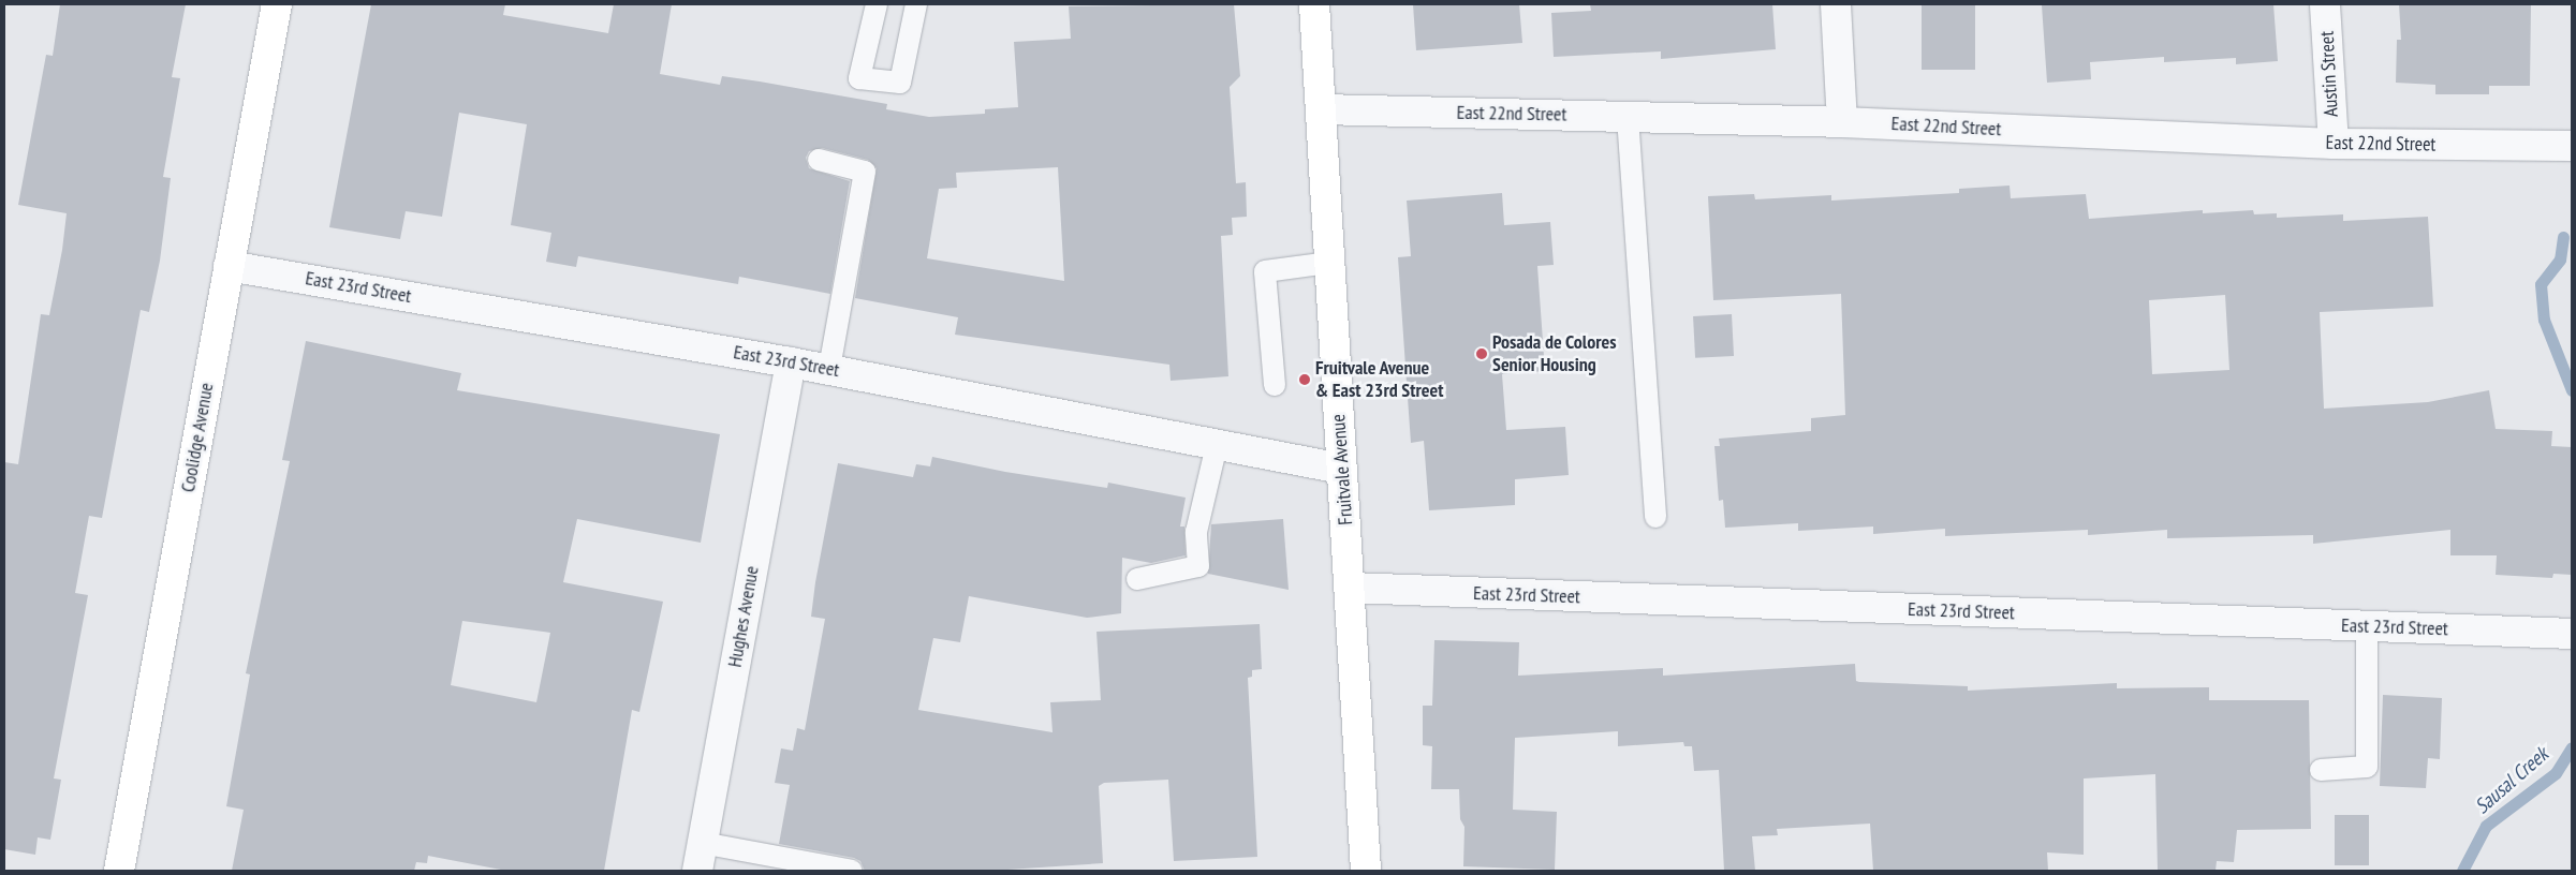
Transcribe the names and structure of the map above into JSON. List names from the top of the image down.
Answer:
{
  "streets": {
    "main road": ["Coolidge Avenue", "Fruitvale Avenue"],
    "street": [
      "Austin Street",
      "East 22nd Street",
      "East 23rd Street",
      "Hughes Avenue"
    ]
  },
  "crossings": [
    ["Austin Street", "East 22nd Street"],
    ["East 22nd Street", "Fruitvale Avenue"],
    ["East 23rd Street", "Coolidge Avenue"],
    ["East 23rd Street", "Fruitvale Avenue"],
    ["East 23rd Street", "Hughes Avenue"]
  ],
  "water": ["Sausal Creek"],
  "places": ["Posada de Colores Senior Housing", "Fruitvale Avenue & East 23rd Street"]
}
